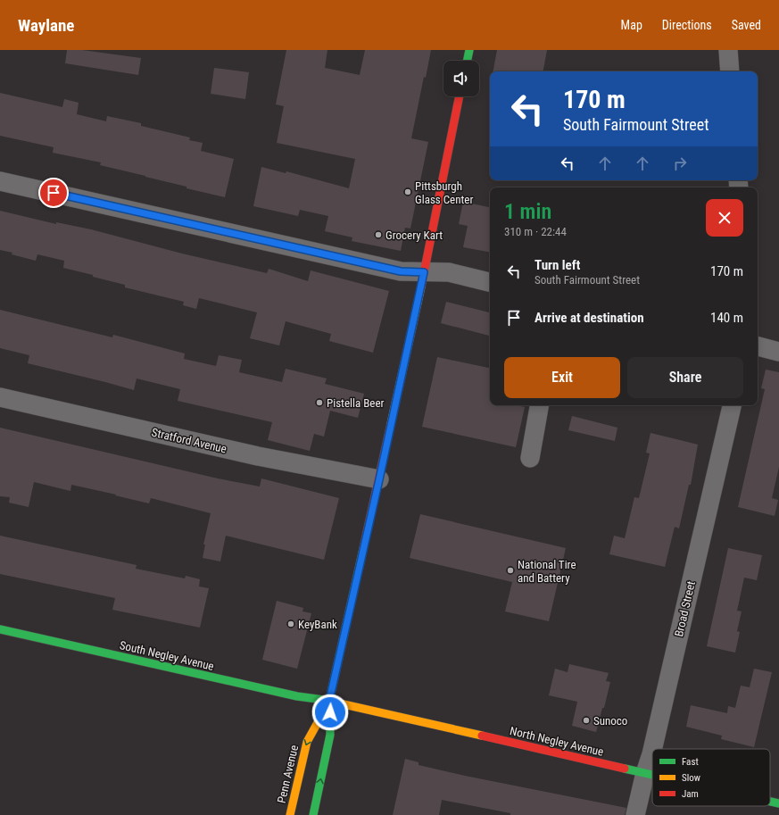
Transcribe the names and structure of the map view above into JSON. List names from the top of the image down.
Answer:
{
  "streets": {
    "main road": ["South Negley Avenue", "North Negley Avenue", "Penn Avenue"],
    "street": ["Stratford Avenue", "Broad Street"]
  },
  "crossings": [
    ["Stratford Avenue", "Penn Avenue"],
    ["Broad Street", "North Negley Avenue"],
    ["South Negley Avenue", "North Negley Avenue"],
    ["South Negley Avenue", "Penn Avenue"],
    ["North Negley Avenue", "Penn Avenue"]
  ],
  "places": [
    "Pittsburgh Glass Center",
    "Grocery Kart",
    "Pistella Beer",
    "National Tire and Battery",
    "KeyBank",
    "Sunoco"
  ],
  "legend": ["Fast", "Slow", "Jam"],
  "page": {
    "header": "Waylane",
    "nav": ["Map", "Directions", "Saved"],
    "turn": ["170 m", "South Fairmount Street"],
    "heading": ["1 min", "310 m · 22:44"],
    "list": [
      {
        "name": "Turn left",
        "note": "South Fairmount Street",
        "value": "170 m"
      },
      {
        "name": "Arrive at destination",
        "value": "140 m"
      }
    ],
    "buttons": ["Exit", "Share"]
  }
}
